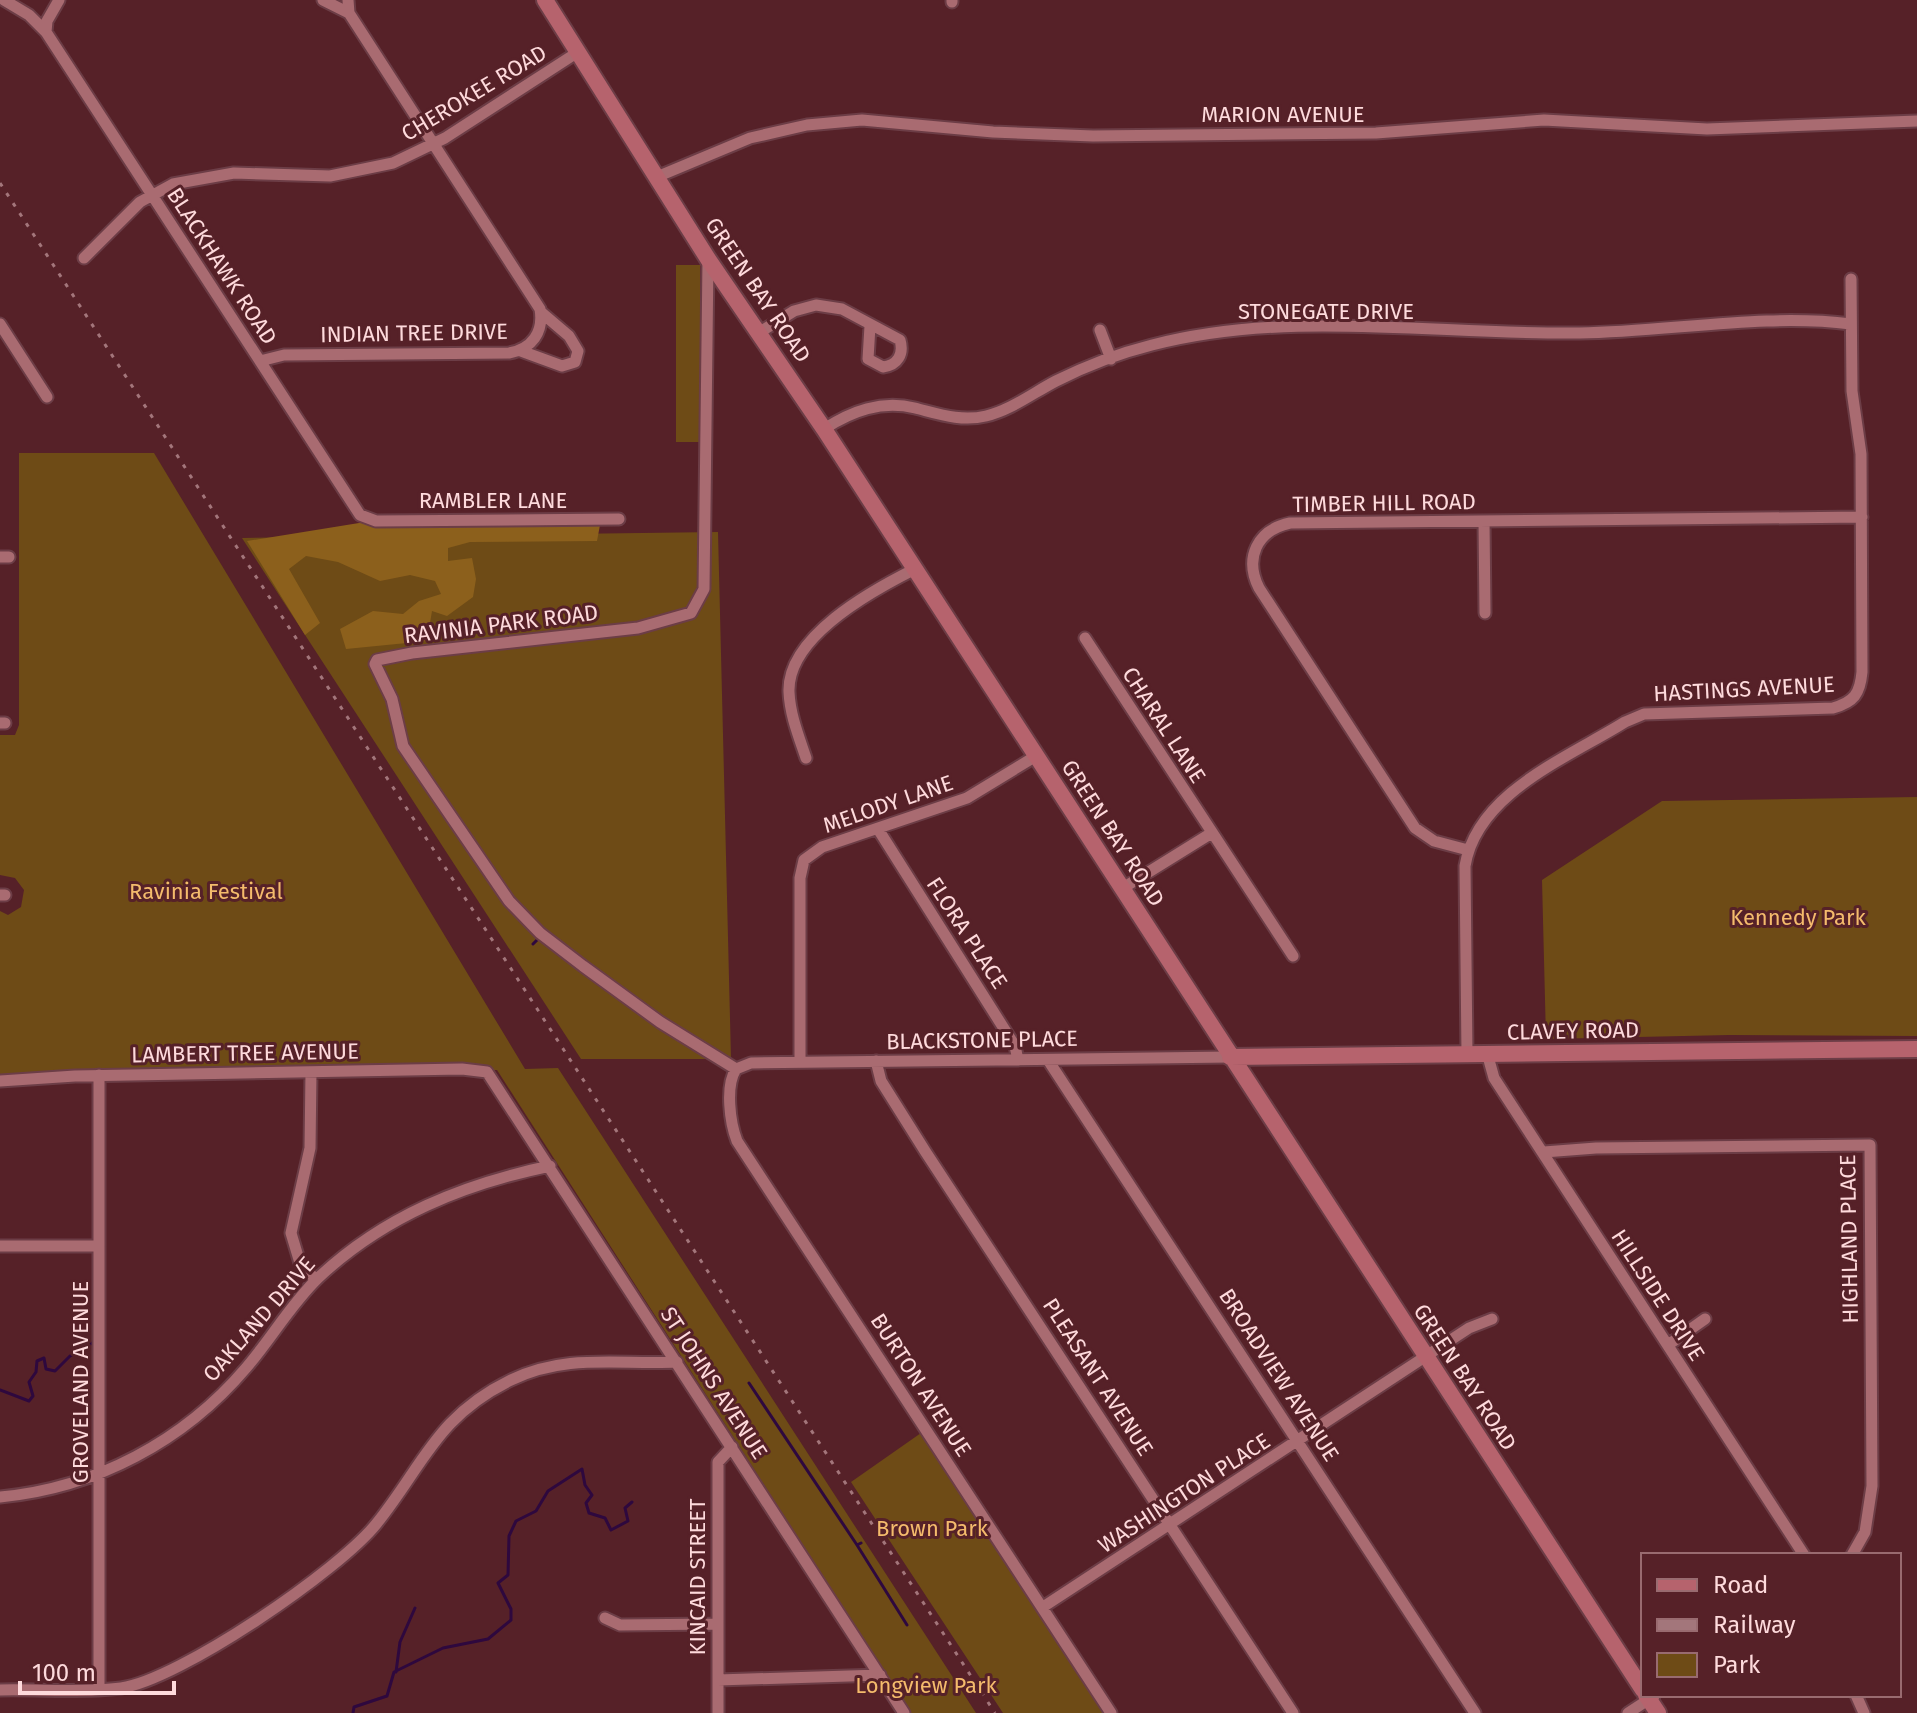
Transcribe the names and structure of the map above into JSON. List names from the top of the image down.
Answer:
{
  "streets": {
    "main road": ["GREEN BAY ROAD", "CLAVEY ROAD"],
    "street": [
      "CHEROKEE ROAD",
      "MARION AVENUE",
      "BLACKHAWK ROAD",
      "STONEGATE DRIVE",
      "INDIAN TREE DRIVE",
      "RAMBLER LANE",
      "TIMBER HILL ROAD",
      "RAVINIA PARK ROAD",
      "HASTINGS AVENUE",
      "CHARAL LANE",
      "MELODY LANE",
      "FLORA PLACE",
      "BLACKSTONE PLACE",
      "LAMBERT TREE AVENUE",
      "HIGHLAND PLACE",
      "HILLSIDE DRIVE",
      "OAKLAND DRIVE",
      "BROADVIEW AVENUE",
      "PLEASANT AVENUE",
      "GROVELAND AVENUE",
      "ST JOHNS AVENUE",
      "BURTON AVENUE",
      "WASHINGTON PLACE",
      "KINCAID STREET"
    ]
  },
  "crossings": [
    ["CHEROKEE ROAD", "BLACKHAWK ROAD"],
    ["CHEROKEE ROAD", "GREEN BAY ROAD"],
    ["CHEROKEE ROAD", "INDIAN TREE DRIVE"],
    ["MARION AVENUE", "GREEN BAY ROAD"],
    ["BLACKHAWK ROAD", "INDIAN TREE DRIVE"],
    ["BLACKHAWK ROAD", "RAMBLER LANE"],
    ["GREEN BAY ROAD", "STONEGATE DRIVE"],
    ["GREEN BAY ROAD", "RAVINIA PARK ROAD"],
    ["GREEN BAY ROAD", "MELODY LANE"],
    ["GREEN BAY ROAD", "CLAVEY ROAD"],
    ["GREEN BAY ROAD", "BLACKSTONE PLACE"],
    ["GREEN BAY ROAD", "WASHINGTON PLACE"],
    ["STONEGATE DRIVE", "HASTINGS AVENUE"],
    ["TIMBER HILL ROAD", "HASTINGS AVENUE"],
    ["RAVINIA PARK ROAD", "BLACKSTONE PLACE"],
    ["RAVINIA PARK ROAD", "BURTON AVENUE"],
    ["HASTINGS AVENUE", "CLAVEY ROAD"],
    ["MELODY LANE", "FLORA PLACE"],
    ["MELODY LANE", "BLACKSTONE PLACE"],
    ["FLORA PLACE", "BLACKSTONE PLACE"],
    ["CLAVEY ROAD", "BLACKSTONE PLACE"],
    ["CLAVEY ROAD", "HILLSIDE DRIVE"],
    ["BLACKSTONE PLACE", "BROADVIEW AVENUE"],
    ["BLACKSTONE PLACE", "PLEASANT AVENUE"],
    ["BLACKSTONE PLACE", "BURTON AVENUE"],
    ["LAMBERT TREE AVENUE", "GROVELAND AVENUE"],
    ["LAMBERT TREE AVENUE", "ST JOHNS AVENUE"],
    ["HIGHLAND PLACE", "HILLSIDE DRIVE"],
    ["OAKLAND DRIVE", "GROVELAND AVENUE"],
    ["OAKLAND DRIVE", "ST JOHNS AVENUE"],
    ["BROADVIEW AVENUE", "WASHINGTON PLACE"],
    ["PLEASANT AVENUE", "WASHINGTON PLACE"],
    ["ST JOHNS AVENUE", "KINCAID STREET"],
    ["BURTON AVENUE", "WASHINGTON PLACE"]
  ],
  "parks": [
    "Ravinia Festival",
    "Kennedy Park",
    "Brown Park",
    "Longview Park"
  ],
  "legend": ["Road", "Railway", "Park"],
  "scale_bar": "100 m"
}
